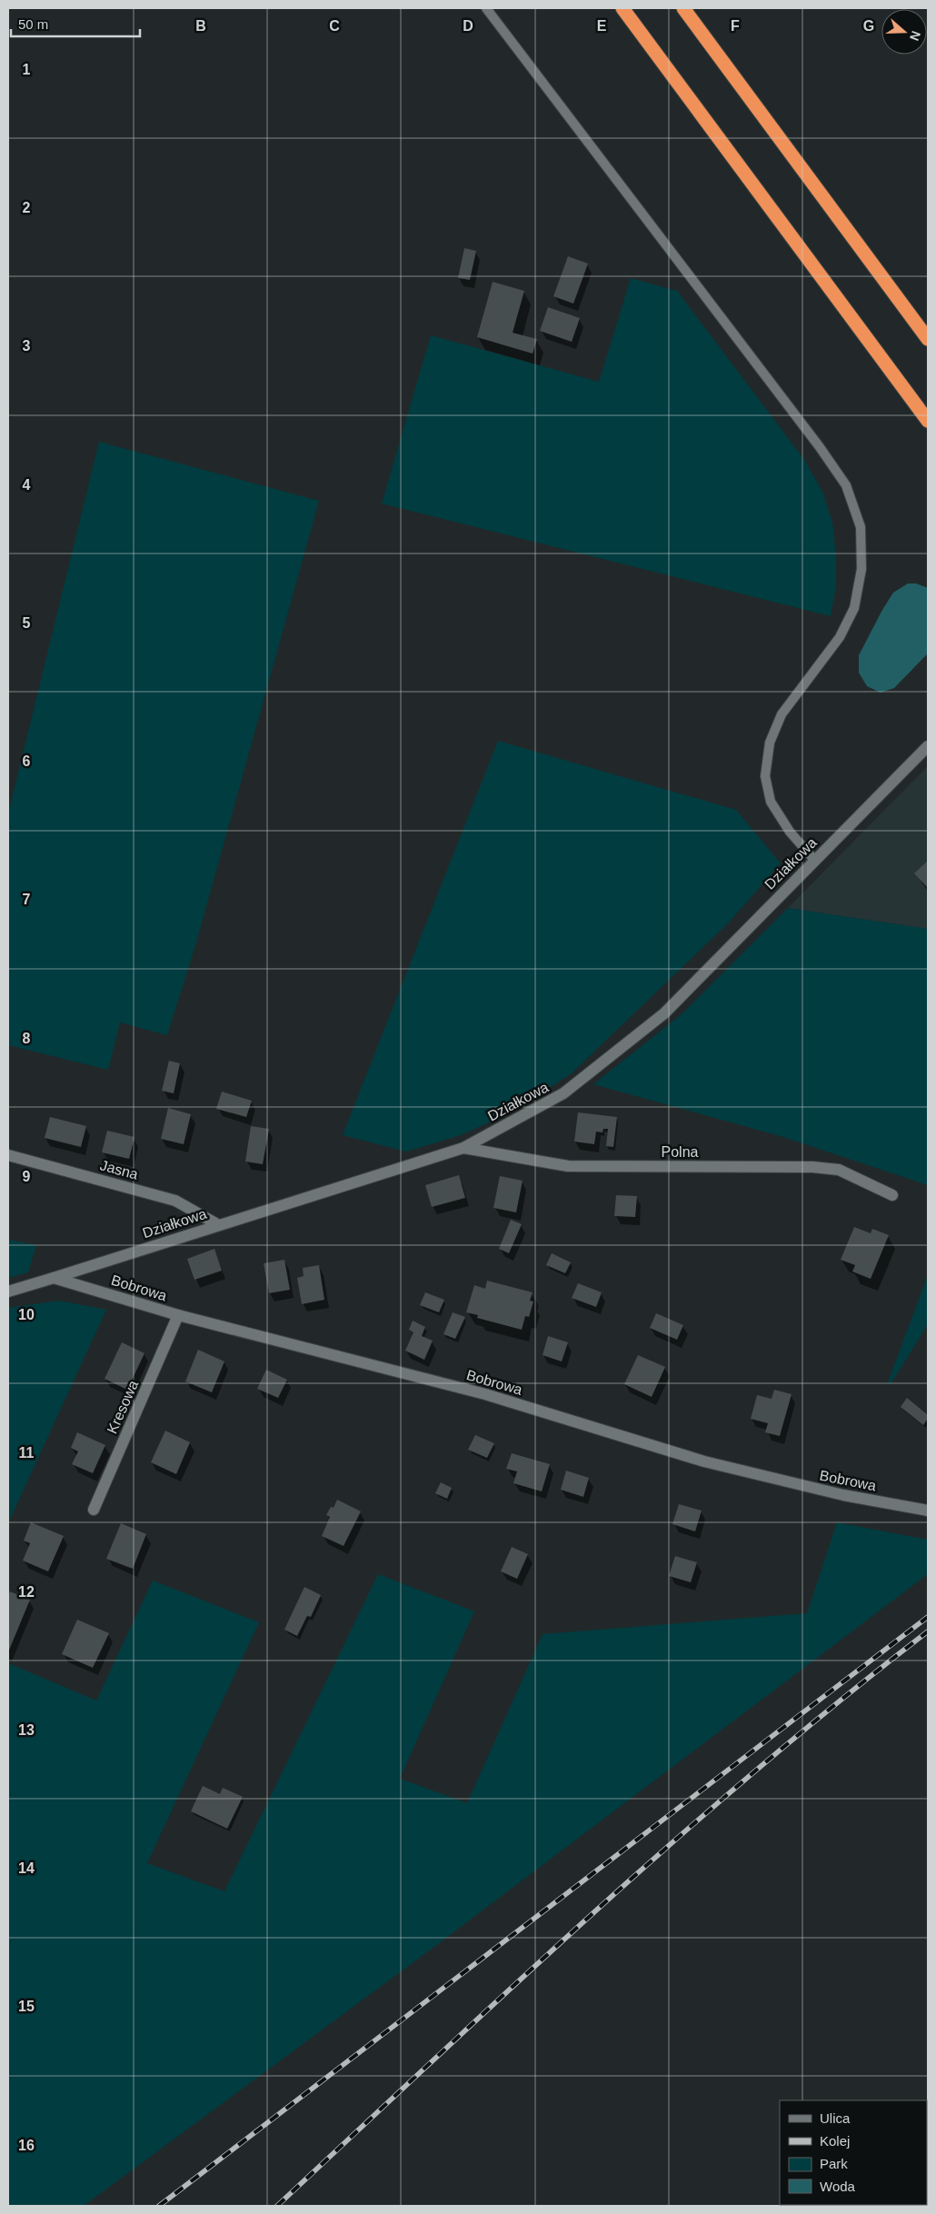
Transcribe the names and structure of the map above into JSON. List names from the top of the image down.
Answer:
{
  "streets": {
    "street": [
      "Działkowa",
      "Polna",
      "Jasna",
      "Bobrowa",
      "Kresowa"
    ]
  },
  "crossings": [
    ["Działkowa", "Polna"],
    ["Działkowa", "Jasna"],
    ["Działkowa", "Bobrowa"],
    ["Bobrowa", "Kresowa"]
  ],
  "legend": [
    "Ulica",
    "Kolej",
    "Park",
    "Woda"
  ],
  "scale_bar": "50 m",
  "north": "right",
  "grid": {
    "columns": [
      "B",
      "C",
      "D",
      "E",
      "F",
      "G"
    ],
    "rows": [
      "1",
      "2",
      "3",
      "4",
      "5",
      "6",
      "7",
      "8",
      "9",
      "10",
      "11",
      "12",
      "13",
      "14",
      "15",
      "16"
    ]
  }
}
